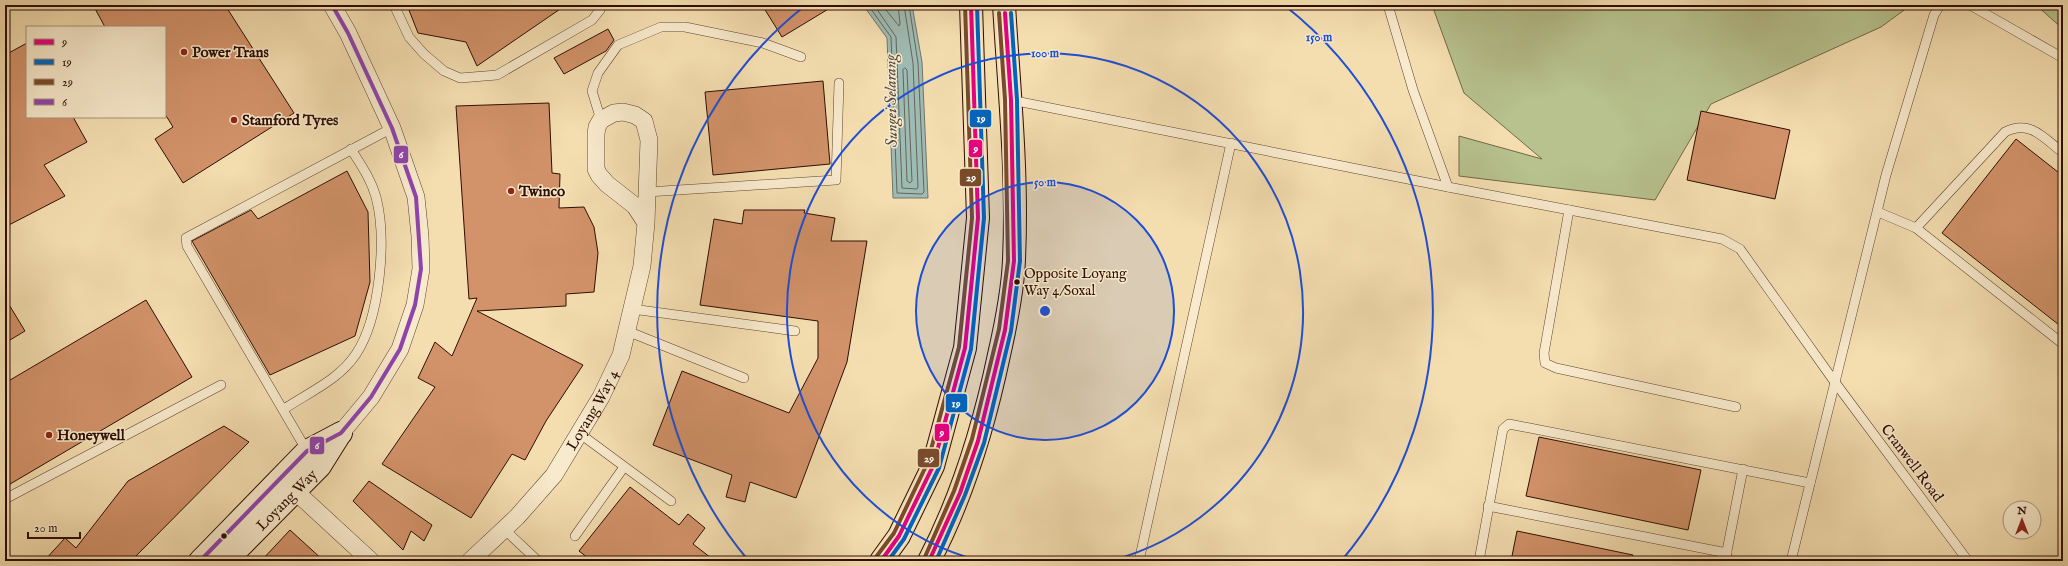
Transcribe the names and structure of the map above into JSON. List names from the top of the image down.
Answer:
{
  "streets": {
    "street": ["Loyang Way 4", "Loyang Way"],
    "lane": ["Cranwell Road"]
  },
  "water": ["Sungei Selarang"],
  "places": [
    "Power Trans",
    "Stamford Tyres",
    "Twinco",
    "Opposite Loyang Way 4/Soxal",
    "Honeywell"
  ],
  "lines": [
    "transit line 9",
    "transit line 19",
    "transit line 29",
    "transit line 6"
  ],
  "legend": [
    "9",
    "19",
    "29",
    "6"
  ],
  "scale_bar": "20 m",
  "north": "top",
  "rings": ["150 m", "100 m", "50 m"]
}
